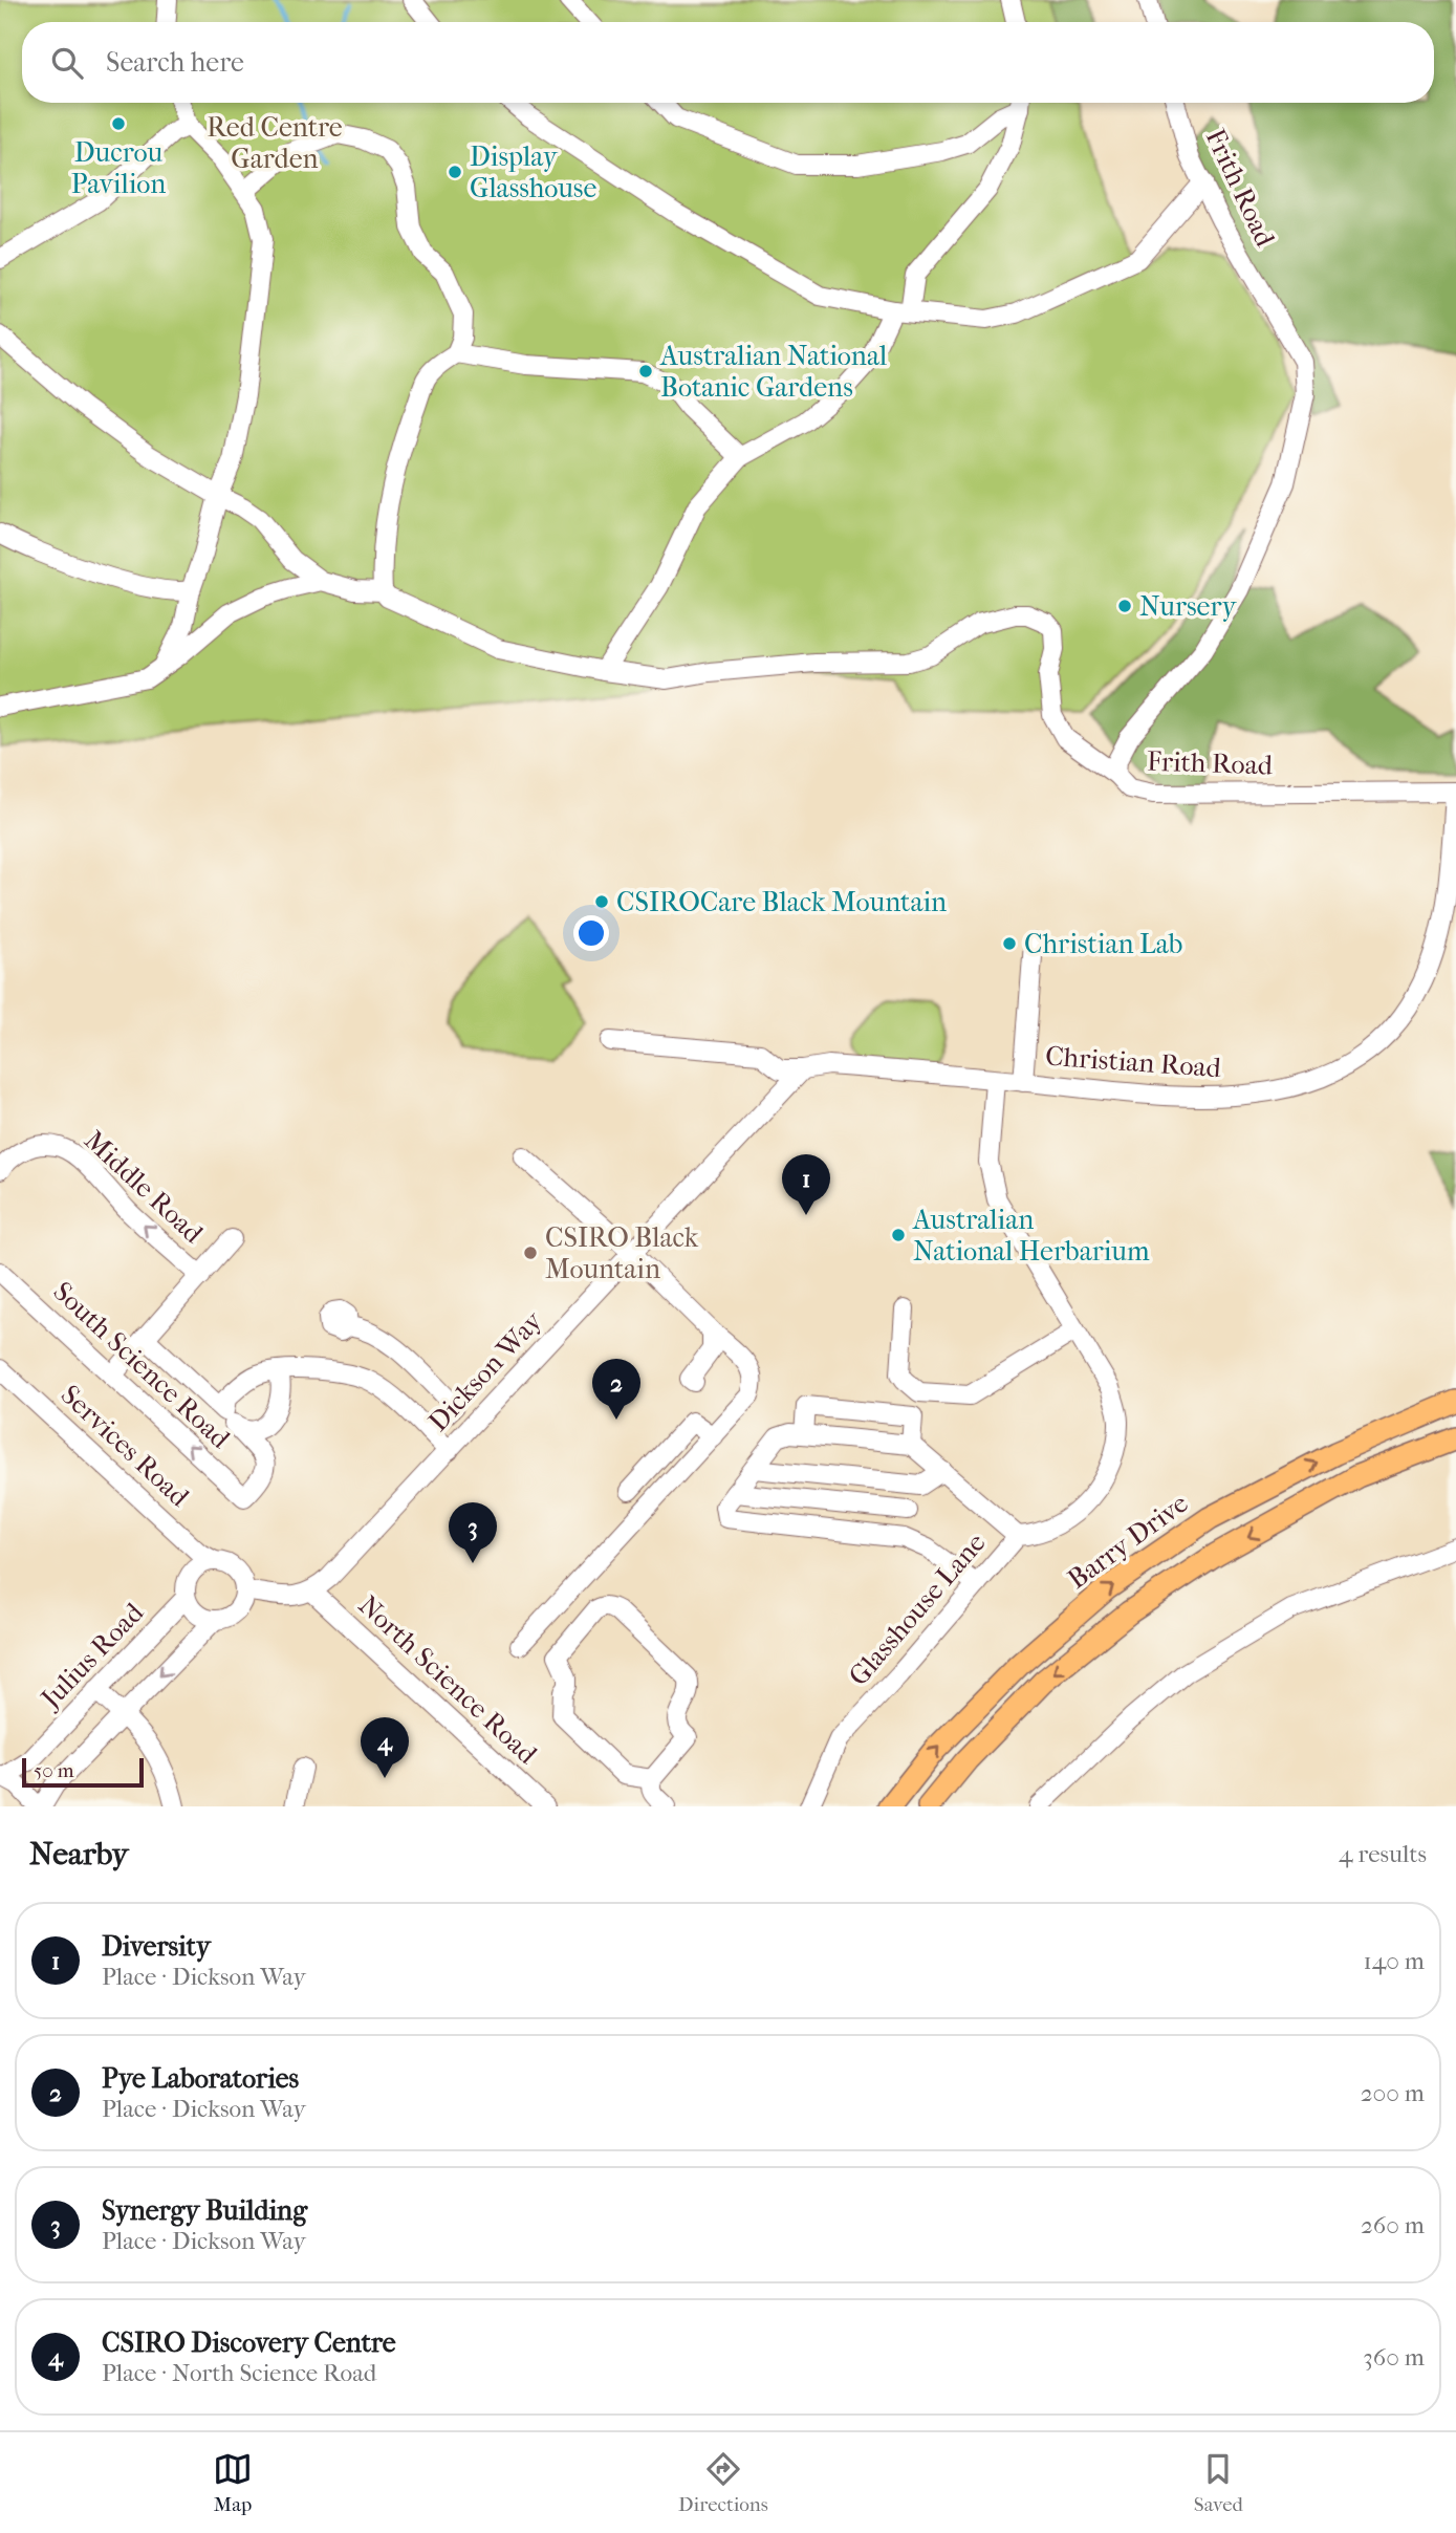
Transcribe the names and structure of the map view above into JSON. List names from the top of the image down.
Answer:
{
  "streets": {
    "main road": ["Barry Drive"],
    "street": [
      "Frith Road",
      "Christian Road",
      "Middle Road",
      "South Science Road",
      "Dickson Way",
      "Services Road",
      "Glasshouse Lane",
      "Julius Road",
      "North Science Road"
    ]
  },
  "crossings": [
    ["Frith Road", "Christian Road"],
    ["Christian Road", "Dickson Way"],
    ["Christian Road", "Glasshouse Lane"],
    ["Dickson Way", "North Science Road"],
    ["Services Road", "Julius Road"]
  ],
  "one_way": ["Middle Road"],
  "parks": ["Red Centre Garden"],
  "places": [
    "Ducrou Pavilion",
    "Display Glasshouse",
    "Australian National Botanic Gardens",
    "Nursery",
    "CSIROCare Black Mountain",
    "Christian Lab",
    "Australian National Herbarium",
    "CSIRO Black Mountain"
  ],
  "scale_bar": "50 m",
  "page": {
    "search": "Search here",
    "pins": [
      "1",
      "2",
      "3",
      "4"
    ],
    "scale": "50 m",
    "heading": ["Nearby", "4 results"],
    "list": [
      {
        "mark": "1",
        "name": "Diversity",
        "note": "Place · Dickson Way",
        "value": "140 m"
      },
      {
        "mark": "2",
        "name": "Pye Laboratories",
        "note": "Place · Dickson Way",
        "value": "200 m"
      },
      {
        "mark": "3",
        "name": "Synergy Building",
        "note": "Place · Dickson Way",
        "value": "260 m"
      },
      {
        "mark": "4",
        "name": "CSIRO Discovery Centre",
        "note": "Place · North Science Road",
        "value": "360 m"
      }
    ],
    "nav": ["Map", "Directions", "Saved"]
  }
}
